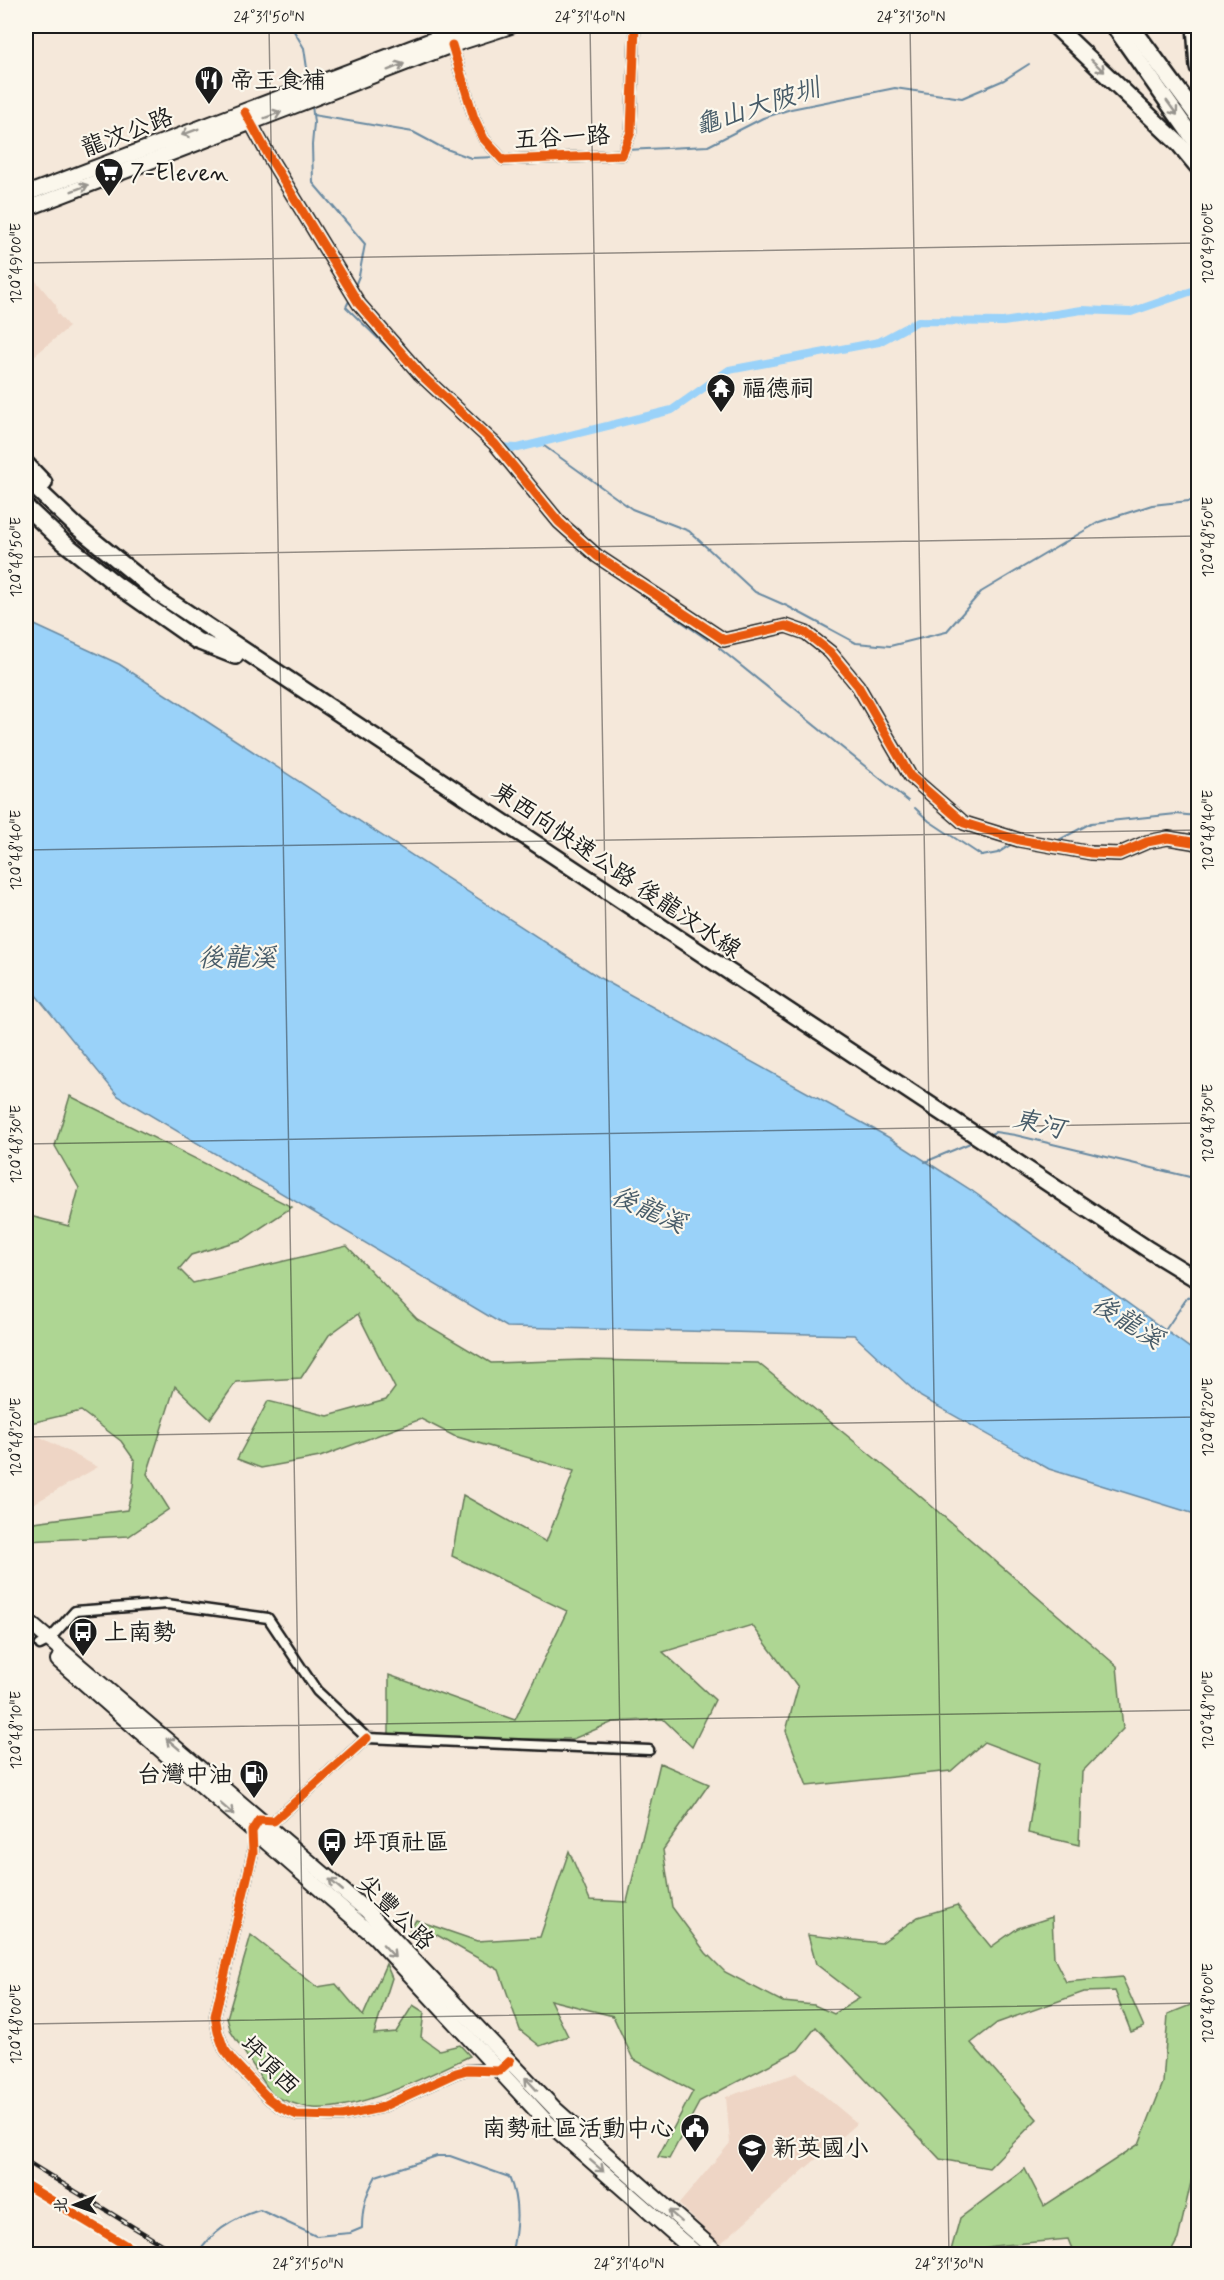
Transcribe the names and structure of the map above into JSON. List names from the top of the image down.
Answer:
{
  "streets": {
    "highway": ["東西向快速公路 後龍汶水線"],
    "main road": ["龍汶公路", "尖豐公路"],
    "street": ["五谷一路", "坪頂西"]
  },
  "crossings": [
    ["尖豐公路", "坪頂西"]
  ],
  "water": ["龜山大陂圳", "後龍溪", "東河"],
  "places": {
    "restaurant": ["帝王食補"],
    "supermarket": ["7-Eleven"],
    "temple": ["福德祠"],
    "bus stop": ["上南勢", "坪頂社區"],
    "fuel station": ["台灣中油"],
    "public building": ["南勢社區活動中心"],
    "school or university": ["新英國小"]
  },
  "north": "left",
  "coordinates": [
    "24°31'50\"N",
    "24°31'40\"N",
    "24°31'30\"N",
    "120°49'00\"E",
    "120°48'50\"E",
    "120°48'40\"E",
    "120°48'30\"E",
    "120°48'20\"E",
    "120°48'10\"E",
    "120°48'00\"E"
  ]
}
